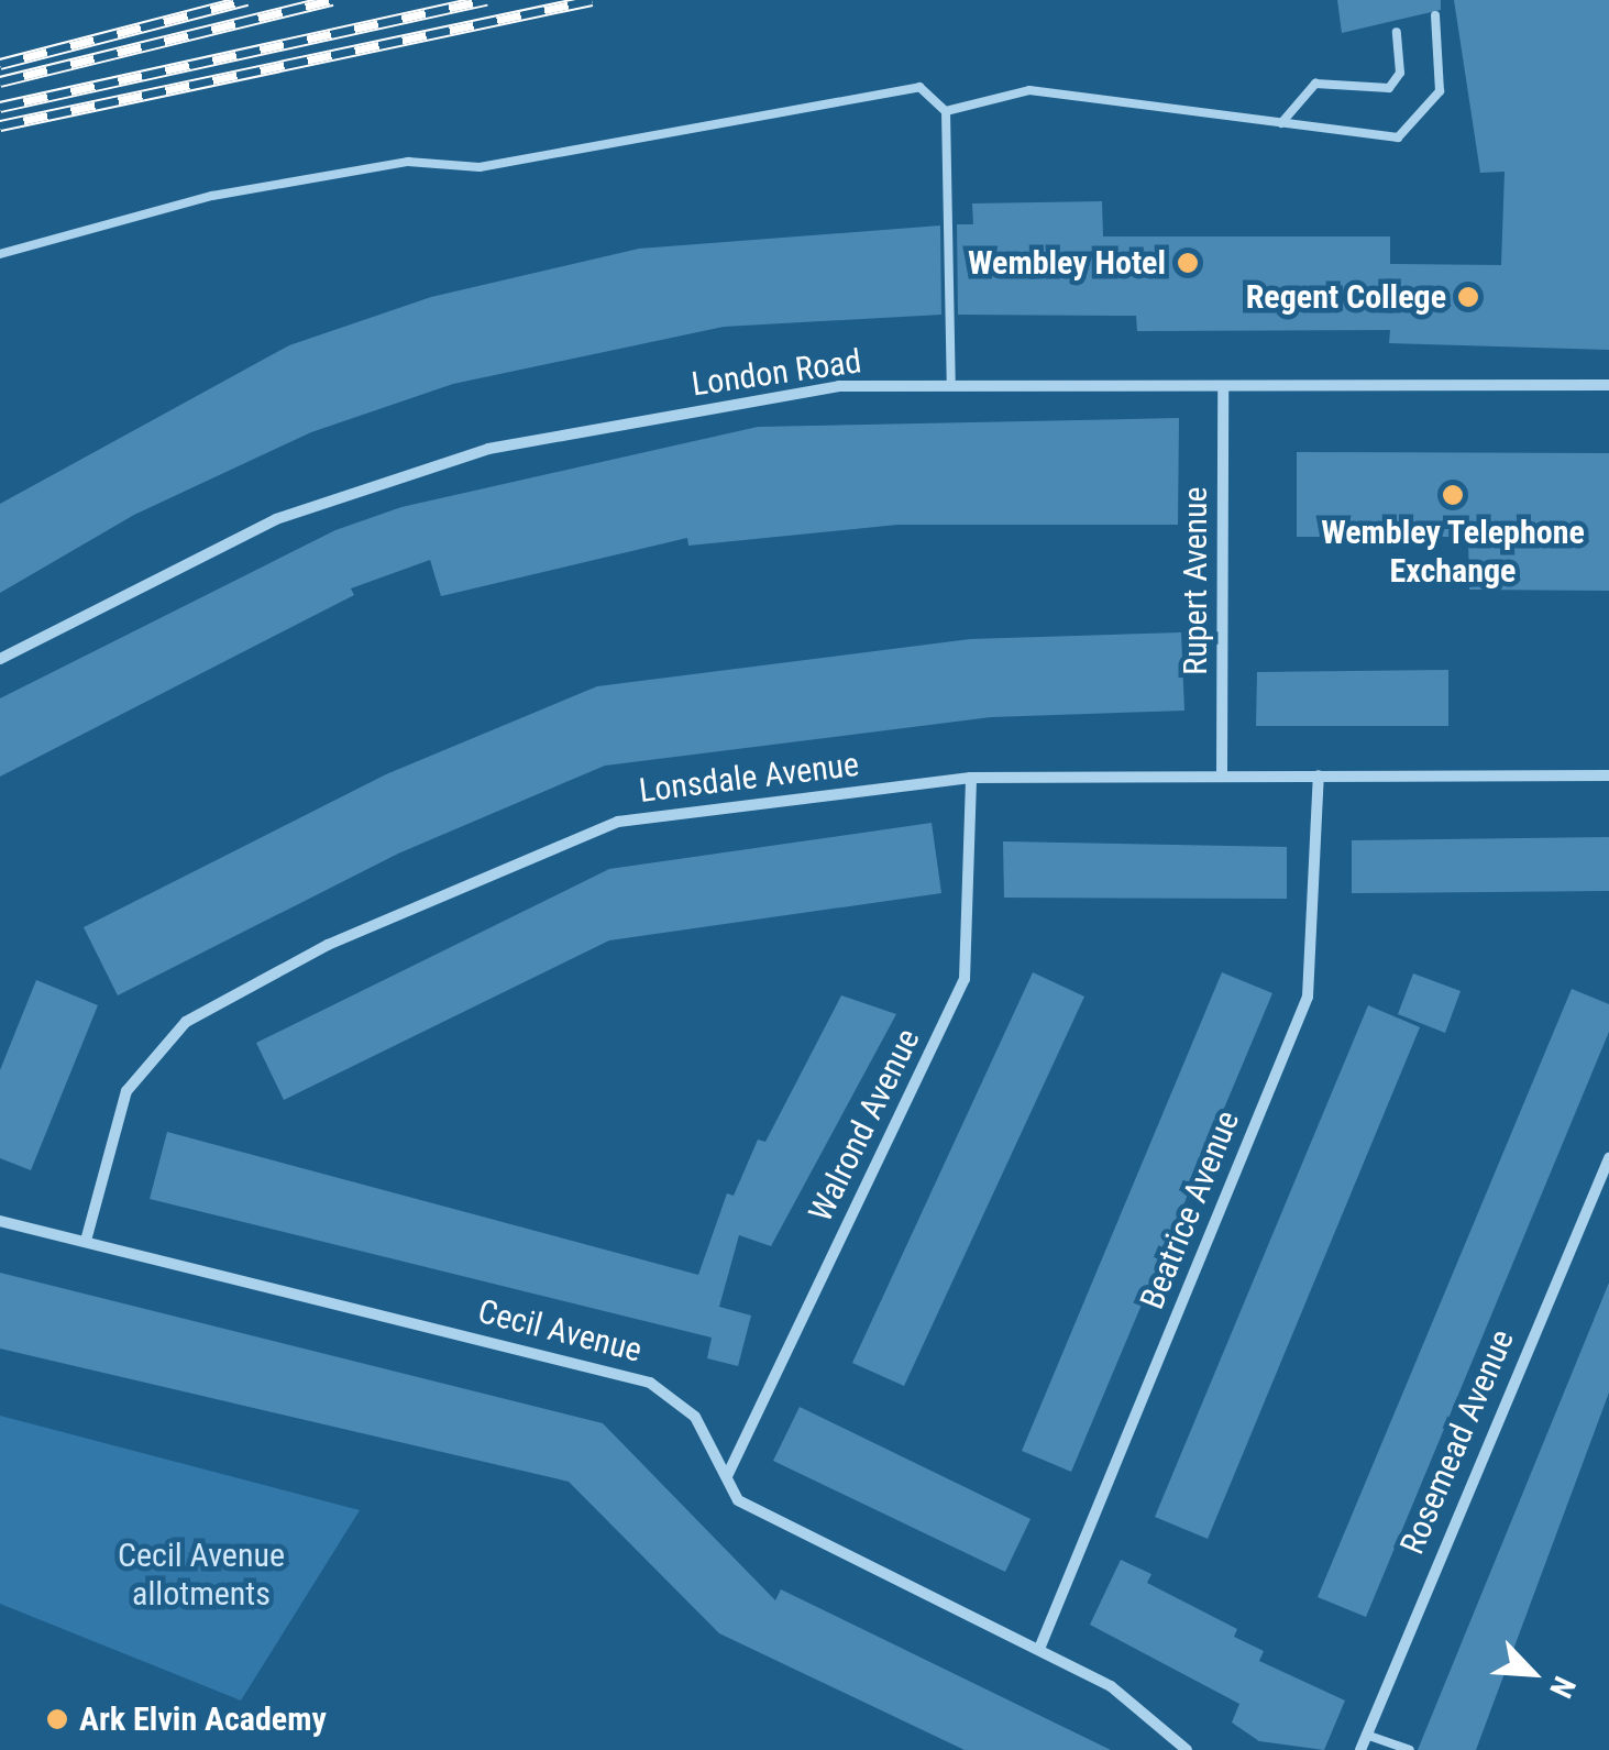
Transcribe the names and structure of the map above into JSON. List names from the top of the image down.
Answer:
{
  "streets": {
    "street": [
      "London Road",
      "Rupert Avenue",
      "Lonsdale Avenue",
      "Walrond Avenue",
      "Beatrice Avenue",
      "Cecil Avenue",
      "Rosemead Avenue"
    ]
  },
  "crossings": [
    ["London Road", "Rupert Avenue"],
    ["Rupert Avenue", "Lonsdale Avenue"],
    ["Lonsdale Avenue", "Walrond Avenue"],
    ["Lonsdale Avenue", "Beatrice Avenue"],
    ["Lonsdale Avenue", "Cecil Avenue"],
    ["Walrond Avenue", "Cecil Avenue"],
    ["Beatrice Avenue", "Cecil Avenue"]
  ],
  "parks": ["Cecil Avenue allotments"],
  "places": [
    "Wembley Hotel",
    "Regent College",
    "Wembley Telephone Exchange",
    "Ark Elvin Academy"
  ],
  "north": "bottom right"
}
